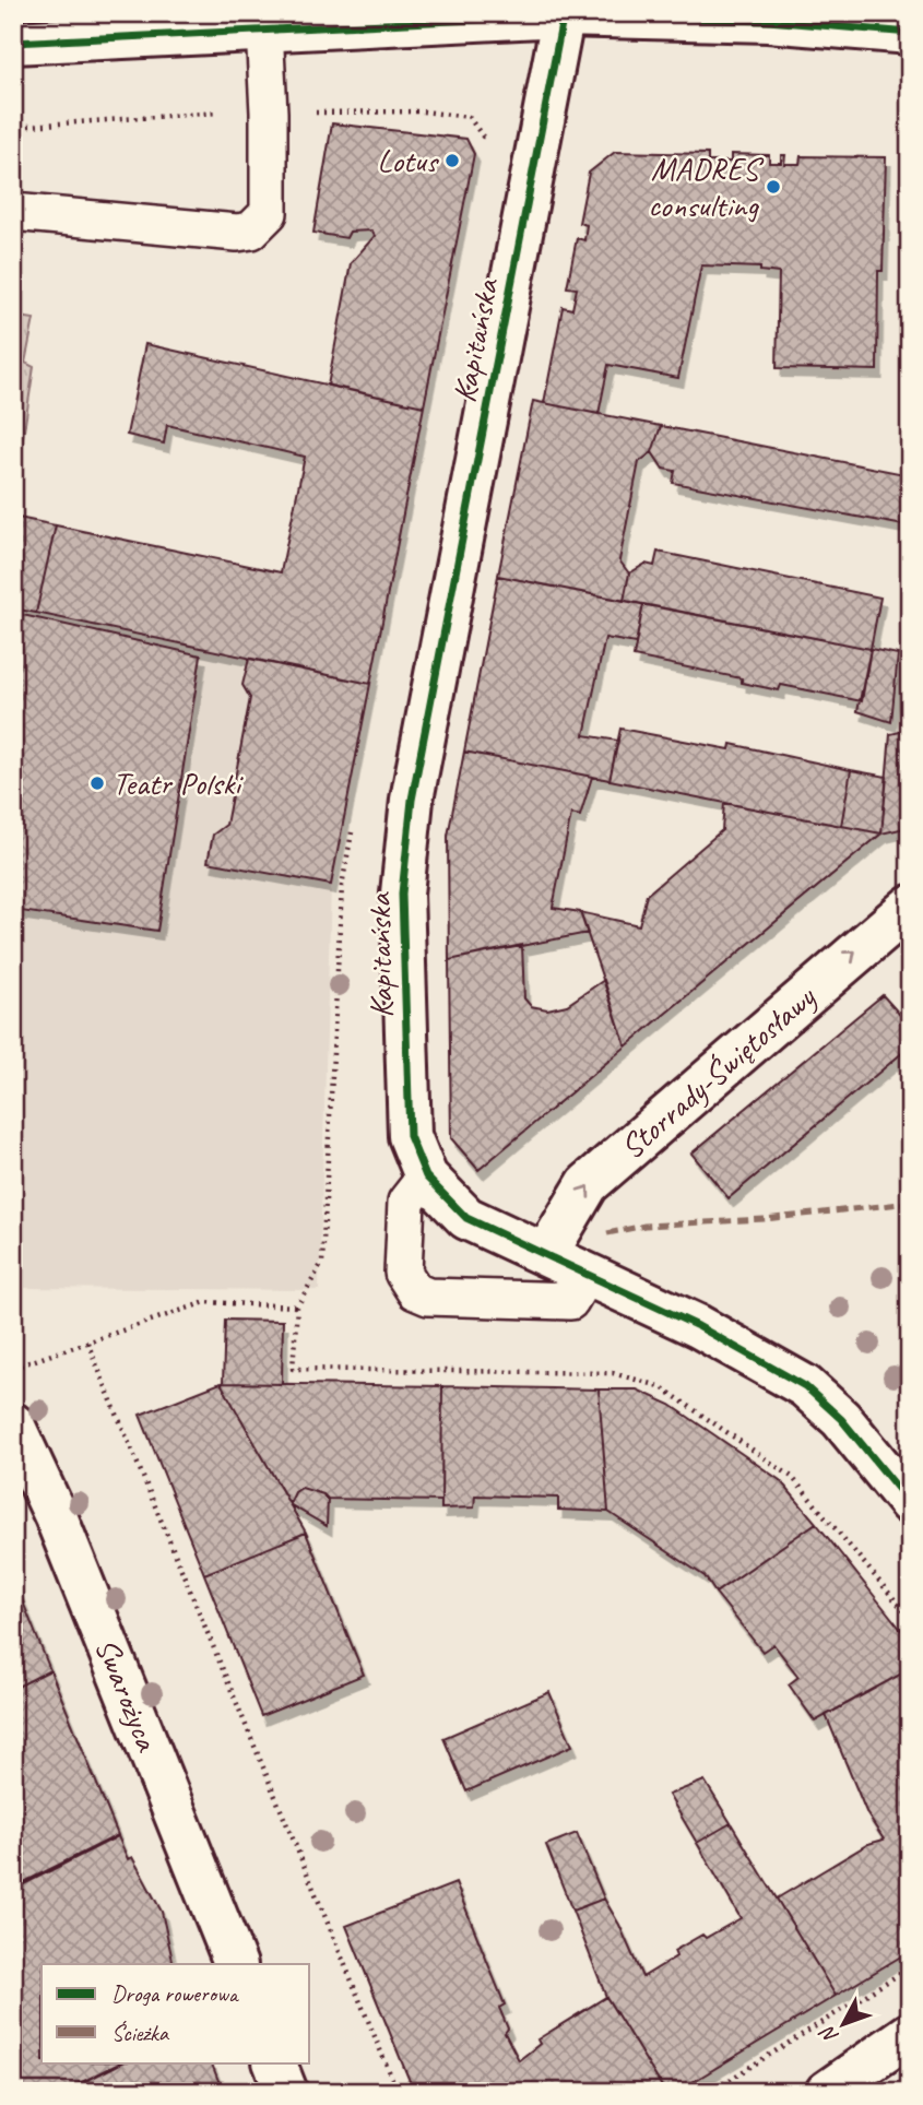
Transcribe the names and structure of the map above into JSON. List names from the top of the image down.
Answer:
{
  "streets": {
    "street": ["Kapitańska", "Storrady-Świętosławy", "Swarożyca"]
  },
  "crossings": [
    ["Kapitańska", "Storrady-Świętosławy"]
  ],
  "one_way": ["Storrady-Świętosławy"],
  "places": ["Lotus", "MADRES consulting", "Teatr Polski"],
  "legend": ["Droga rowerowa", "Ścieżka"],
  "north": "bottom left"
}
